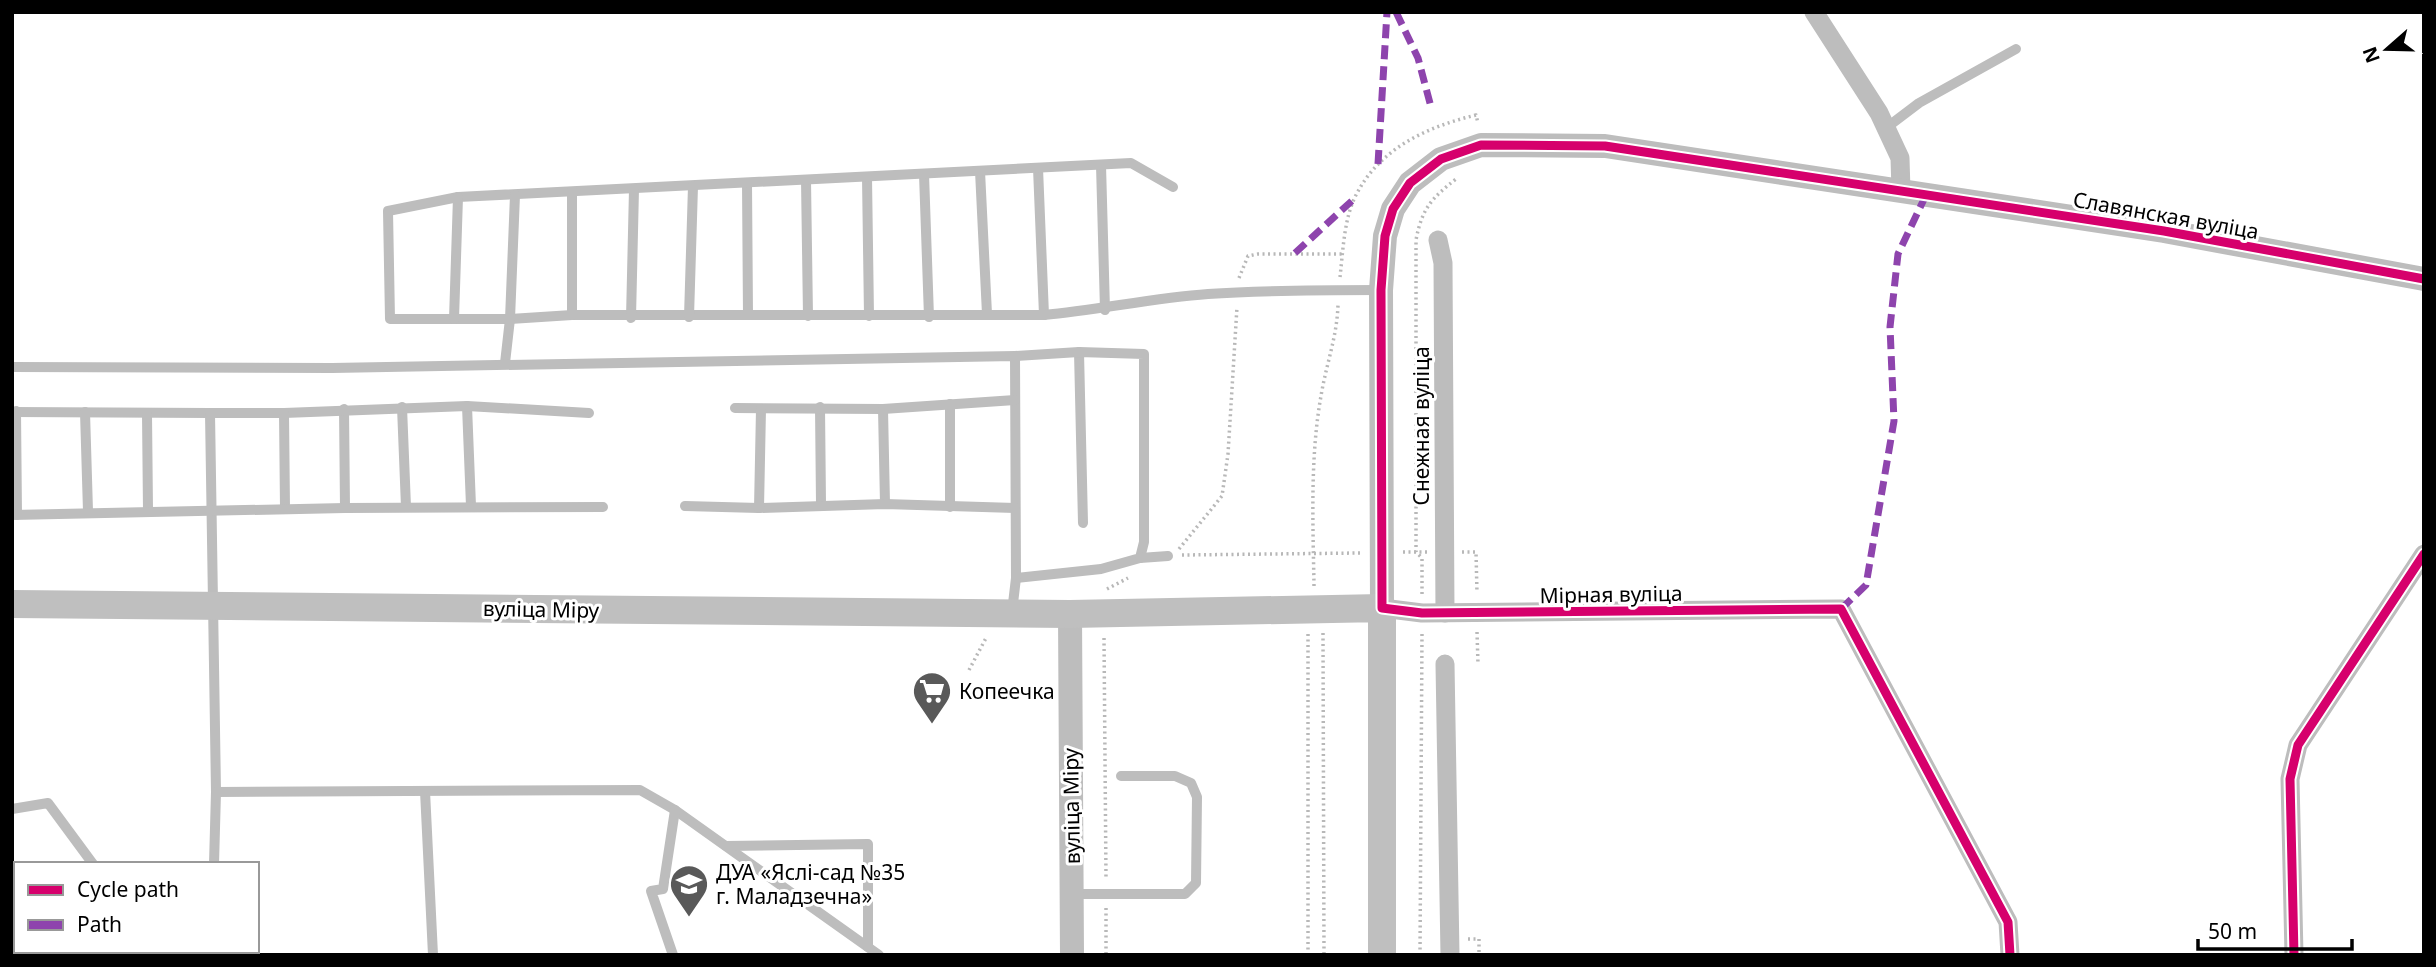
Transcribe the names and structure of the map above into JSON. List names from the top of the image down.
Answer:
{
  "streets": {
    "main road": ["вуліца Міру"],
    "street": ["Славянская вуліца", "Снежная вуліца", "Мірная вуліца"]
  },
  "crossings": [
    ["Славянская вуліца", "Мірная вуліца"],
    ["Славянская вуліца", "вуліца Міру"],
    ["Снежная вуліца", "Мірная вуліца"],
    ["Мірная вуліца", "вуліца Міру"]
  ],
  "places": {
    "supermarket": ["Копеечка"],
    "school or university": ["ДУА «Яслі-сад №35 г. Маладзечна»"]
  },
  "legend": ["Cycle path", "Path"],
  "scale_bar": "50 m",
  "north": "left"
}
